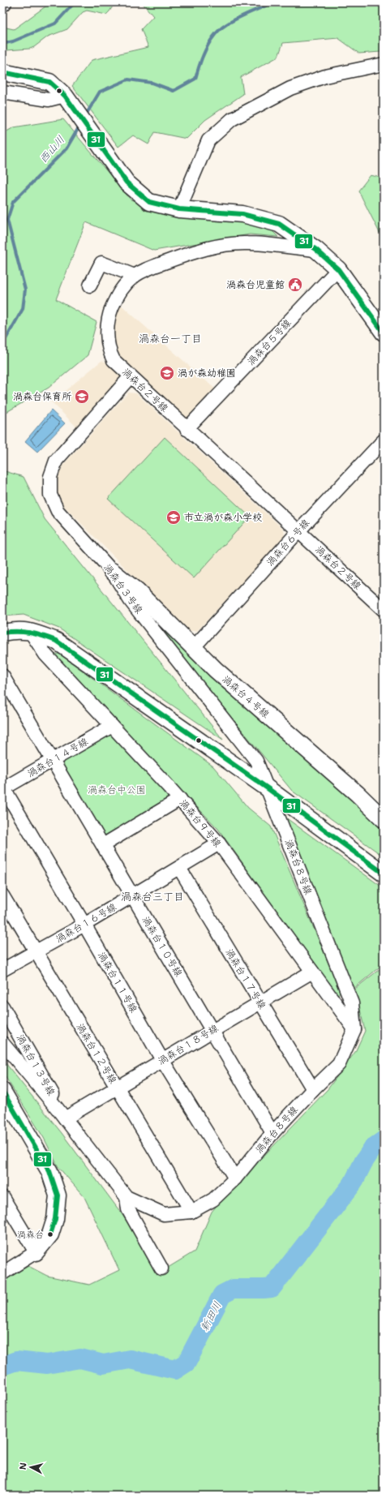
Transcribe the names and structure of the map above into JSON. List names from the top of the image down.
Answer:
{
  "streets": {
    "street": [
      "渦森台５号線",
      "渦森台２号線",
      "渦森台６号線",
      "渦森台３号線",
      "渦森台４号線",
      "渦森台１４号線",
      "渦森台９号線",
      "渦森台８号線",
      "渦森台１６号線",
      "渦森台１０号線",
      "渦森台１７号線",
      "渦森台１１号線",
      "渦森台１８号線",
      "渦森台１２号線",
      "渦森台１３号線"
    ]
  },
  "crossings": [
    ["渦森台５号線", "渦森台２号線"],
    ["渦森台２号線", "渦森台６号線"],
    ["渦森台２号線", "渦森台３号線"],
    ["渦森台６号線", "渦森台４号線"],
    ["渦森台３号線", "渦森台４号線"],
    ["渦森台３号線", "渦森台８号線"],
    ["渦森台１４号線", "渦森台９号線"],
    ["渦森台１４号線", "渦森台１０号線"],
    ["渦森台１４号線", "渦森台１１号線"],
    ["渦森台９号線", "渦森台８号線"],
    ["渦森台９号線", "渦森台１６号線"],
    ["渦森台９号線", "渦森台１８号線"],
    ["渦森台８号線", "渦森台１０号線"],
    ["渦森台８号線", "渦森台１７号線"],
    ["渦森台８号線", "渦森台１１号線"],
    ["渦森台８号線", "渦森台１８号線"],
    ["渦森台８号線", "渦森台１２号線"],
    ["渦森台８号線", "渦森台１３号線"],
    ["渦森台１６号線", "渦森台１０号線"],
    ["渦森台１６号線", "渦森台１７号線"],
    ["渦森台１６号線", "渦森台１１号線"],
    ["渦森台１６号線", "渦森台１２号線"],
    ["渦森台１０号線", "渦森台１８号線"],
    ["渦森台１７号線", "渦森台１８号線"],
    ["渦森台１１号線", "渦森台１８号線"],
    ["渦森台１８号線", "渦森台１２号線"]
  ],
  "districts": ["渦森台一丁目", "渦森台三丁目"],
  "water": ["西山川", "新田川"],
  "parks": ["渦森台中公園"],
  "places": {
    "public building": ["渦森台児童館"],
    "school or university": ["渦が森幼稚園", "渦森台保育所", "市立渦が森小学校"],
    "other": ["渦森台"]
  },
  "lines": ["transit line 31"],
  "north": "left"
}
